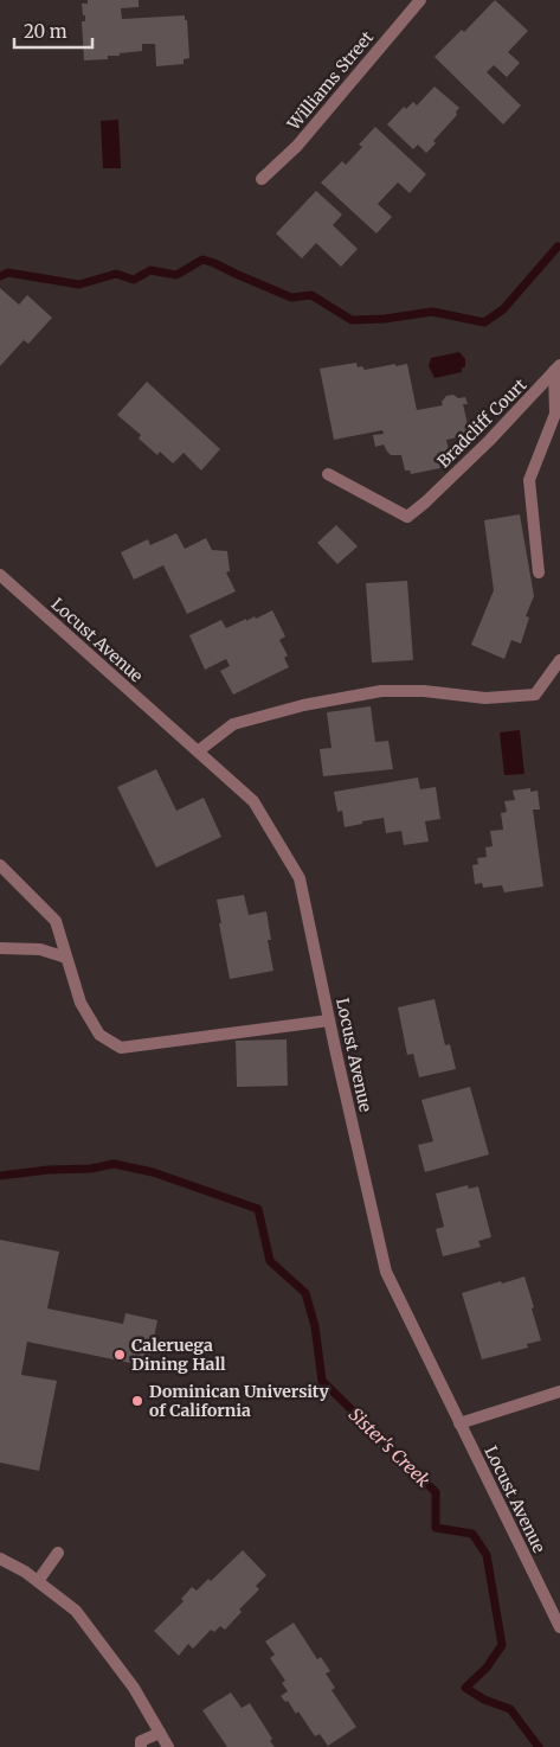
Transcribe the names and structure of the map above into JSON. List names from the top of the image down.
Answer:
{
  "streets": {
    "street": ["Williams Street", "Bradcliff Court", "Locust Avenue"]
  },
  "water": ["Sister's Creek"],
  "places": ["Caleruega Dining Hall", "Dominican University of California"],
  "scale_bar": "20 m"
}
